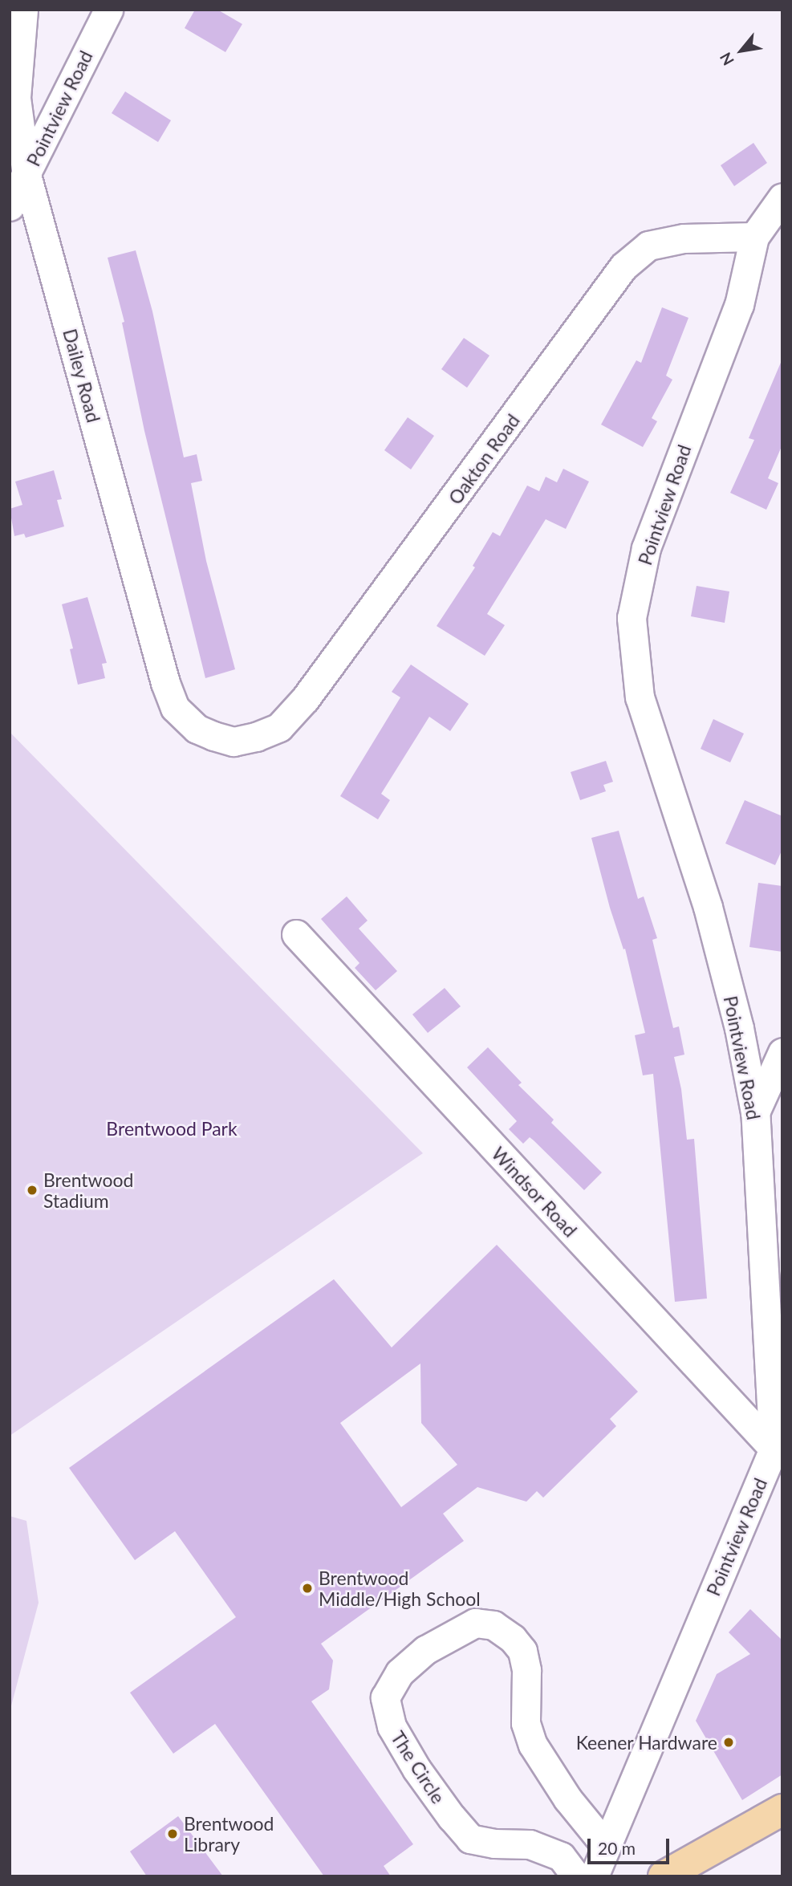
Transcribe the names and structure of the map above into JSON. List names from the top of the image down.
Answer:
{
  "streets": {
    "street": [
      "Pointview Road",
      "Dailey Road",
      "Oakton Road",
      "Windsor Road",
      "The Circle"
    ]
  },
  "crossings": [
    ["Pointview Road", "Dailey Road"],
    ["Pointview Road", "Oakton Road"],
    ["Pointview Road", "Windsor Road"],
    ["Pointview Road", "The Circle"],
    ["Dailey Road", "Oakton Road"]
  ],
  "parks": ["Brentwood Park"],
  "places": [
    "Brentwood Stadium",
    "Brentwood Middle/High School",
    "Keener Hardware",
    "Brentwood Library"
  ],
  "scale_bar": "20 m",
  "north": "bottom left"
}
